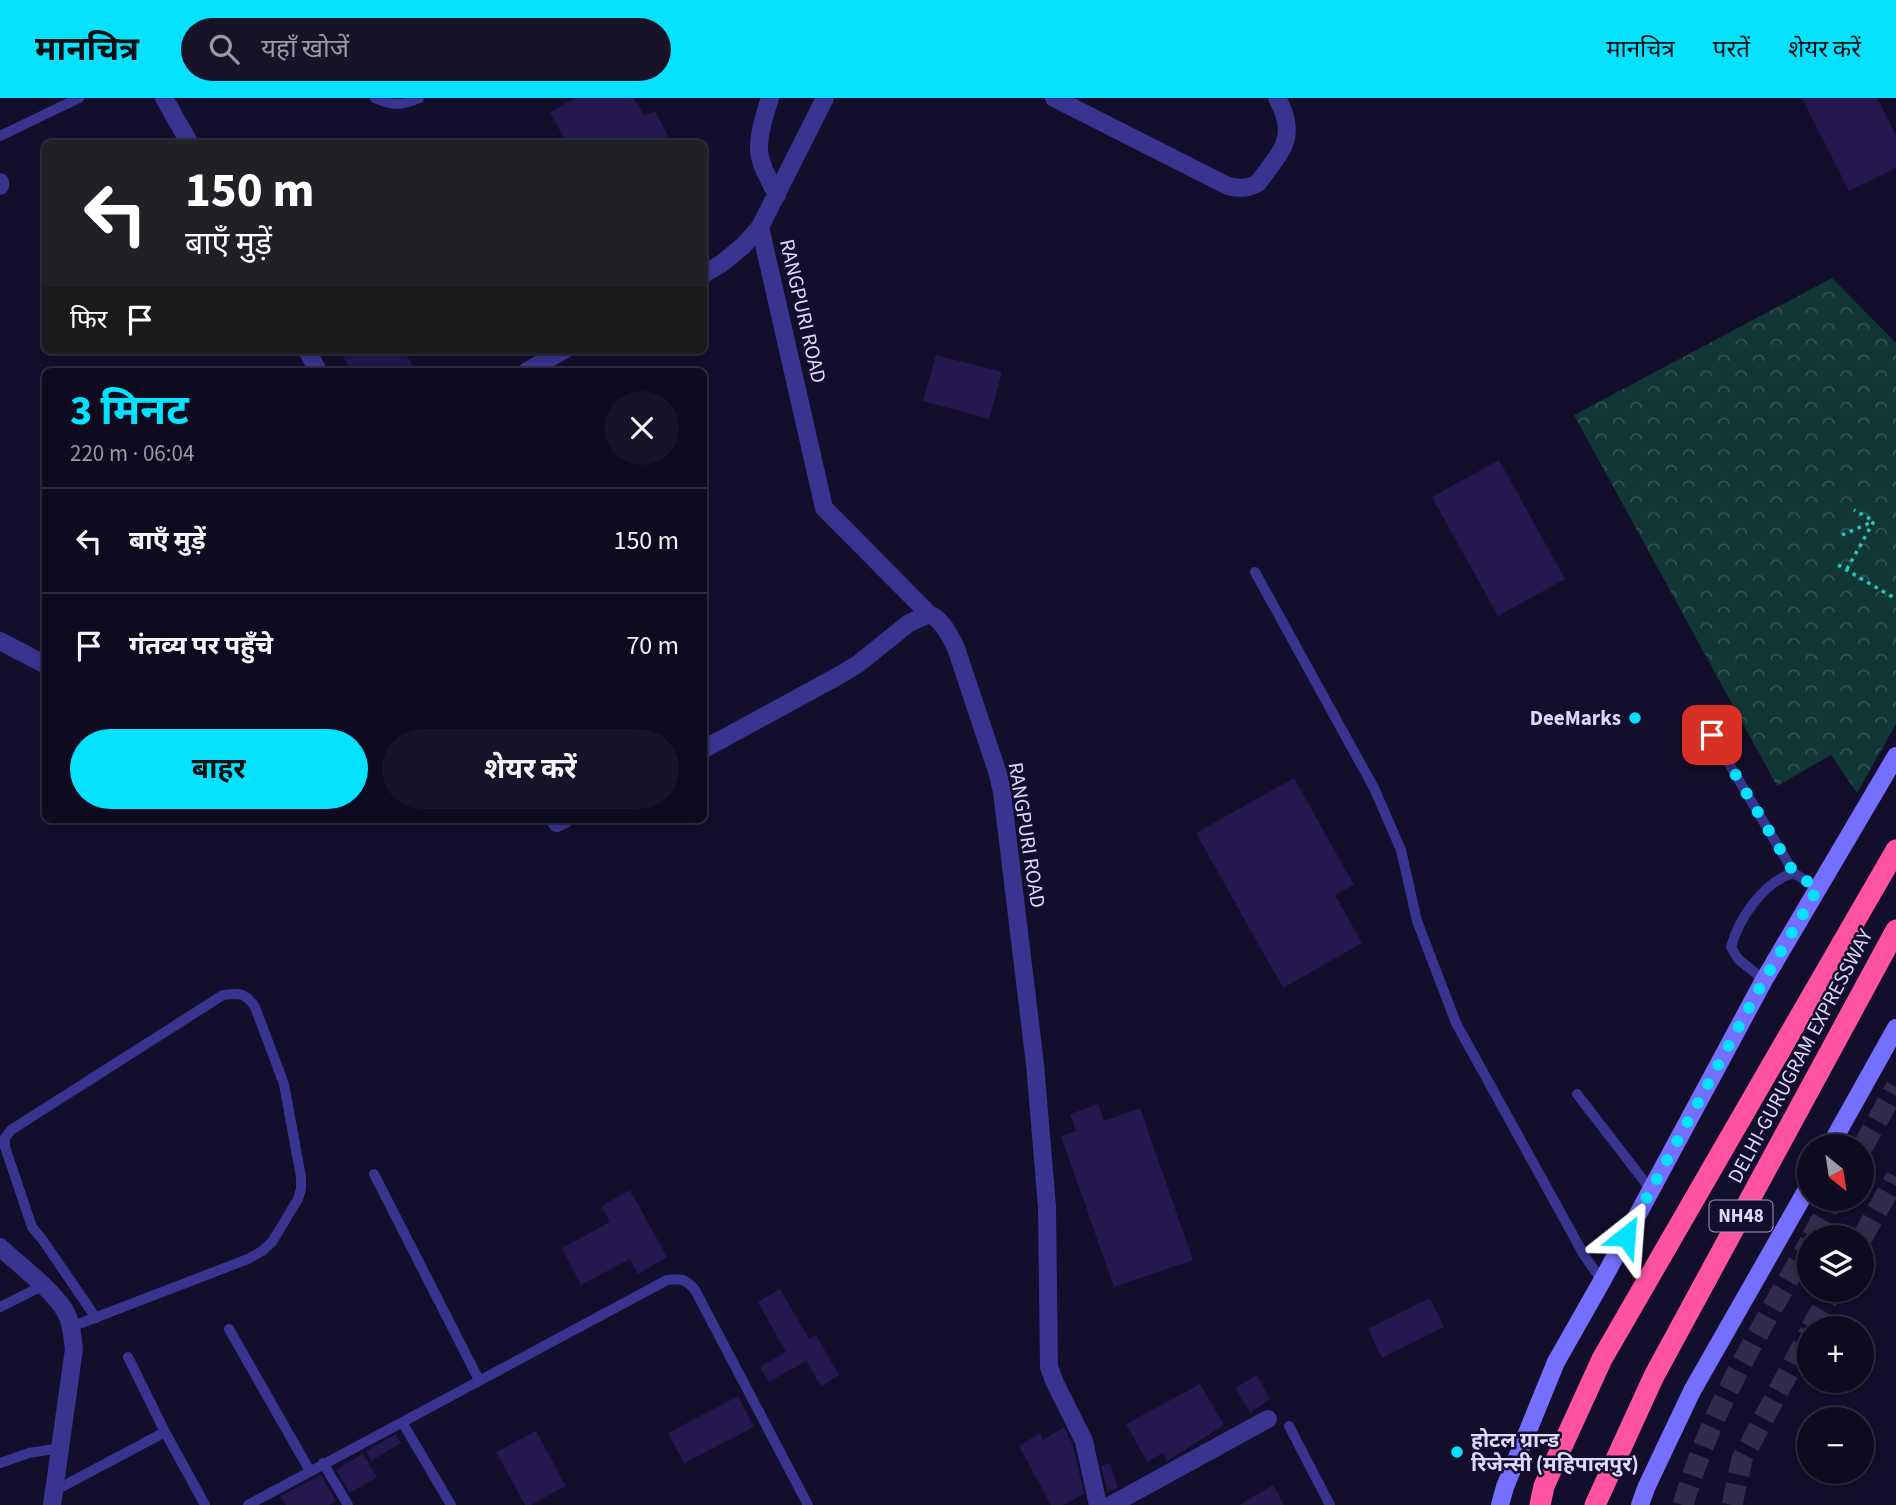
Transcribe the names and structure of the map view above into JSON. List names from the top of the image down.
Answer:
{
  "streets": {
    "highway": ["DELHI-GURUGRAM EXPRESSWAY", "NH48"],
    "street": ["RANGPURI ROAD"]
  },
  "places": ["DeeMarks", "होटल ग्रान्ड रिजेन्सी (महिपालपुर)"],
  "north": "bottom right",
  "page": {
    "header": "मानचित्र",
    "search": "यहाँ खोजें",
    "nav": ["मानचित्र", "परतें", "शेयर करें"],
    "turn": ["150 m", "बाएँ मुड़ें"],
    "then": "फिर",
    "heading": ["3 मिनट", "220 m · 06:04"],
    "list": [
      {
        "name": "बाएँ मुड़ें",
        "value": "150 m"
      },
      {
        "name": "गंतव्य पर पहुँचे",
        "value": "70 m"
      }
    ],
    "buttons": ["बाहर", "शेयर करें"],
    "map_buttons": ["+", "−"]
  }
}
